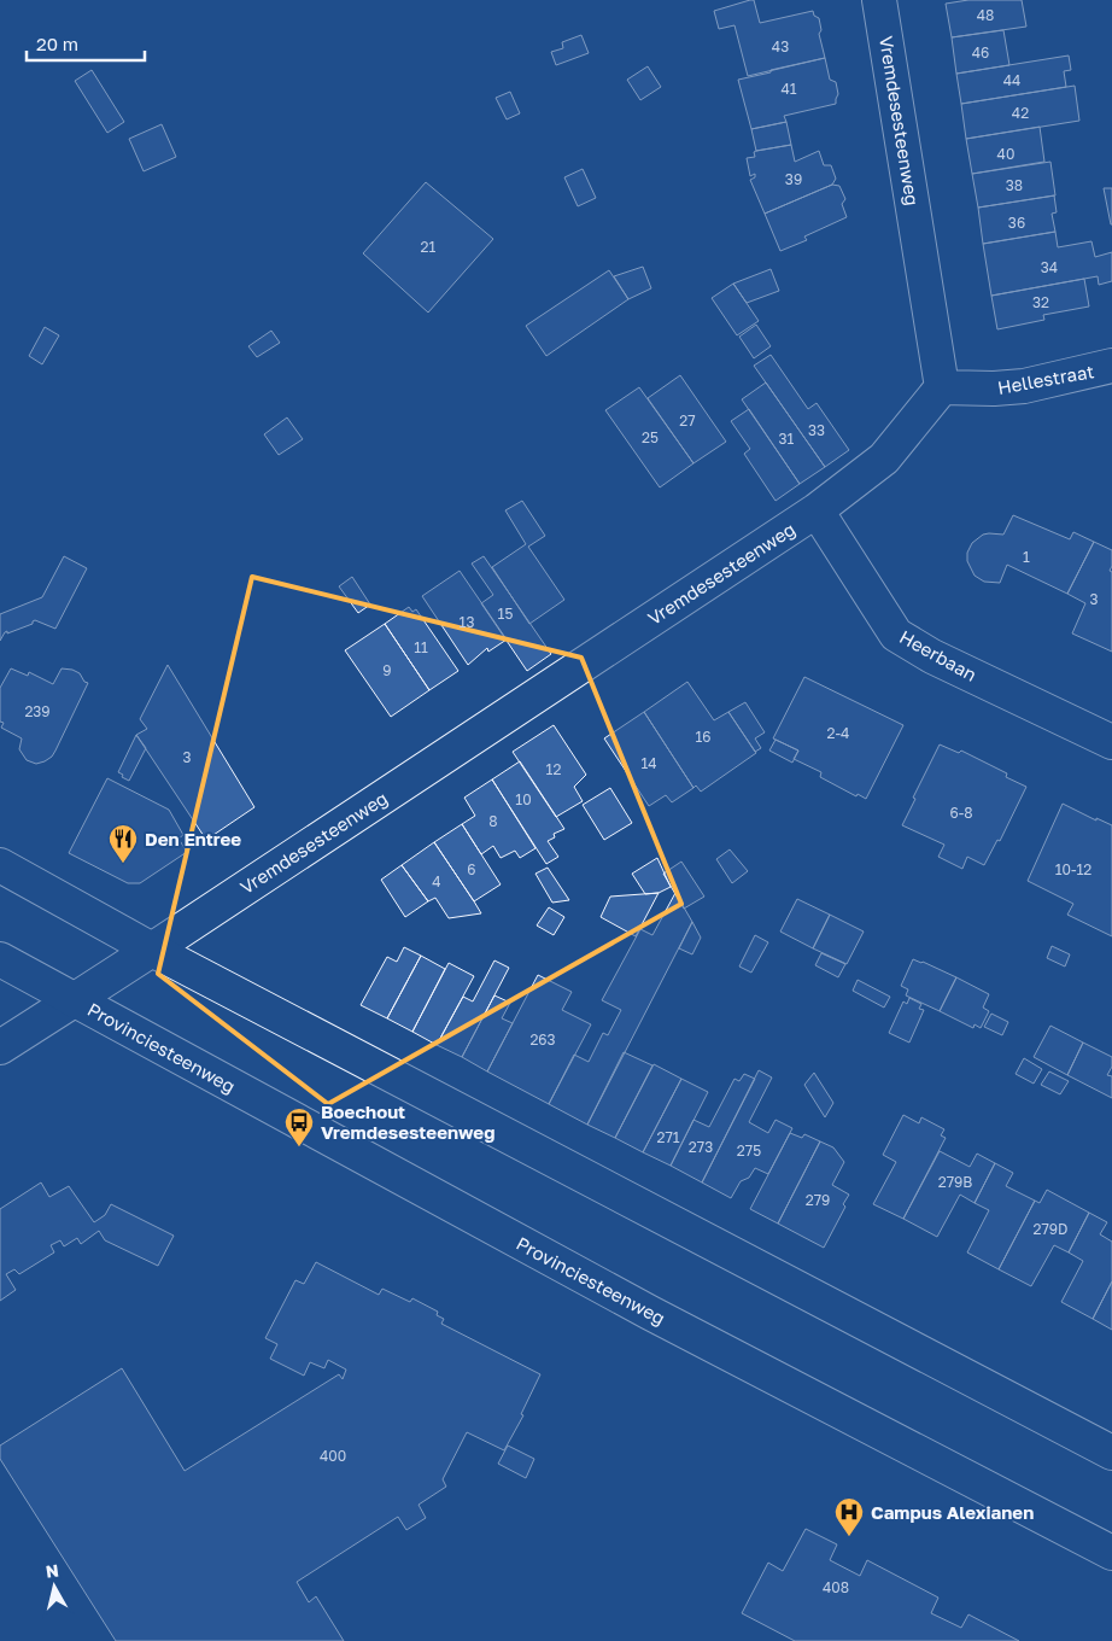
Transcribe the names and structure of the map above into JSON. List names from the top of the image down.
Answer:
{
  "streets": {
    "main road": [
      "Vremdesesteenweg",
      "Hellestraat",
      "Heerbaan",
      "Provinciesteenweg"
    ]
  },
  "crossings": [
    ["Vremdesesteenweg", "Hellestraat"],
    ["Vremdesesteenweg", "Heerbaan"],
    ["Vremdesesteenweg", "Provinciesteenweg"]
  ],
  "places": {
    "restaurant": ["Den Entree"],
    "bus stop": ["Boechout Vremdesesteenweg"],
    "hospital": ["Campus Alexianen"]
  },
  "house_numbers": [
    "48",
    "43",
    "46",
    "44",
    "41",
    "42",
    "40",
    "39",
    "38",
    "36",
    "21",
    "34",
    "32",
    "27",
    "33",
    "25",
    "31",
    "1",
    "3",
    "15",
    "13",
    "11",
    "9",
    "239",
    "2-4",
    "16",
    "3",
    "14",
    "12",
    "10",
    "6-8",
    "8",
    "6",
    "10-12",
    "4",
    "263",
    "271",
    "273",
    "275",
    "279B",
    "279",
    "279D",
    "400",
    "408"
  ],
  "scale_bar": "20 m",
  "north": "top"
}
